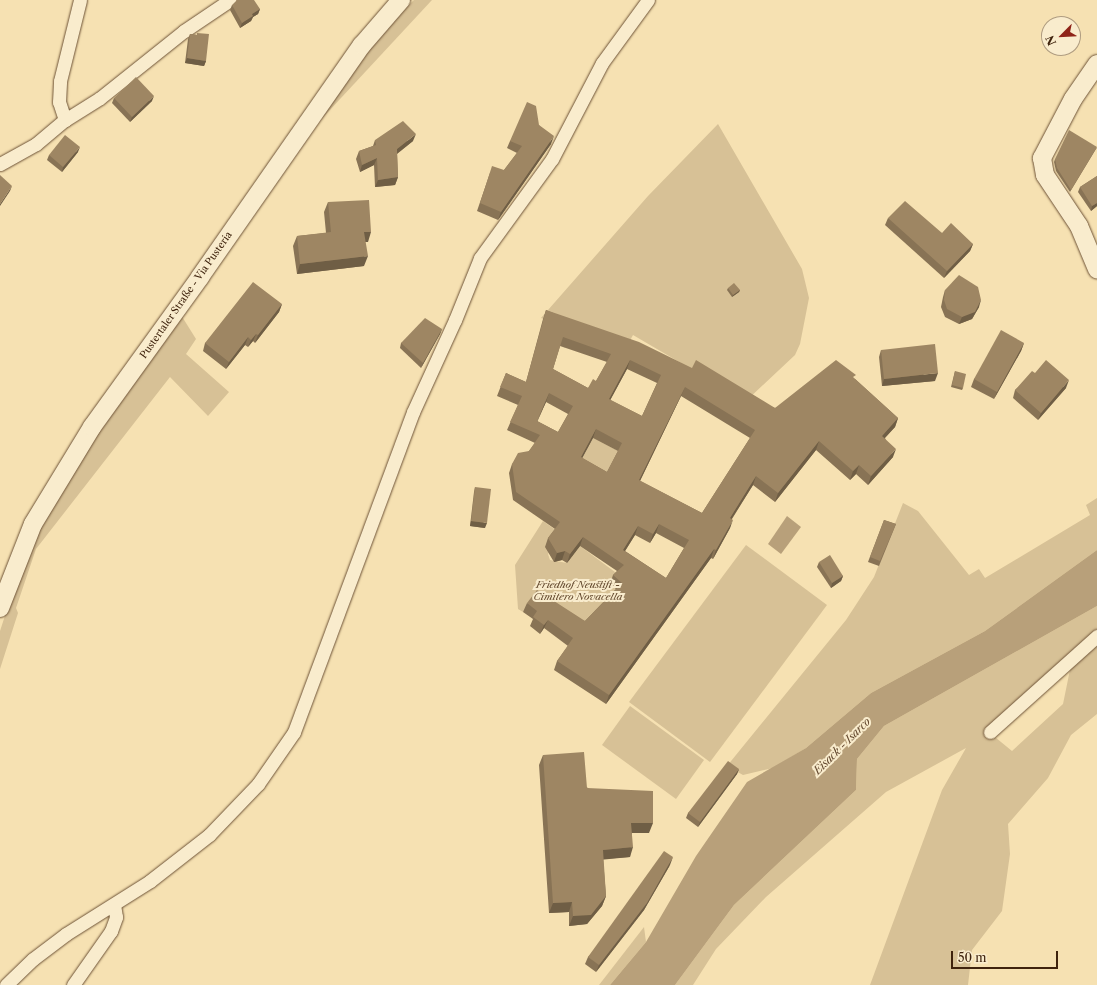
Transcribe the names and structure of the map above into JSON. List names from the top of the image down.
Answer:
{
  "streets": {
    "main road": ["Pustertaler Straße - Via Pusteria"]
  },
  "water": ["Eisack - Isarco"],
  "parks": ["Friedhof Neustift - Cimitero Novacella"],
  "scale_bar": "50 m",
  "north": "bottom left"
}
